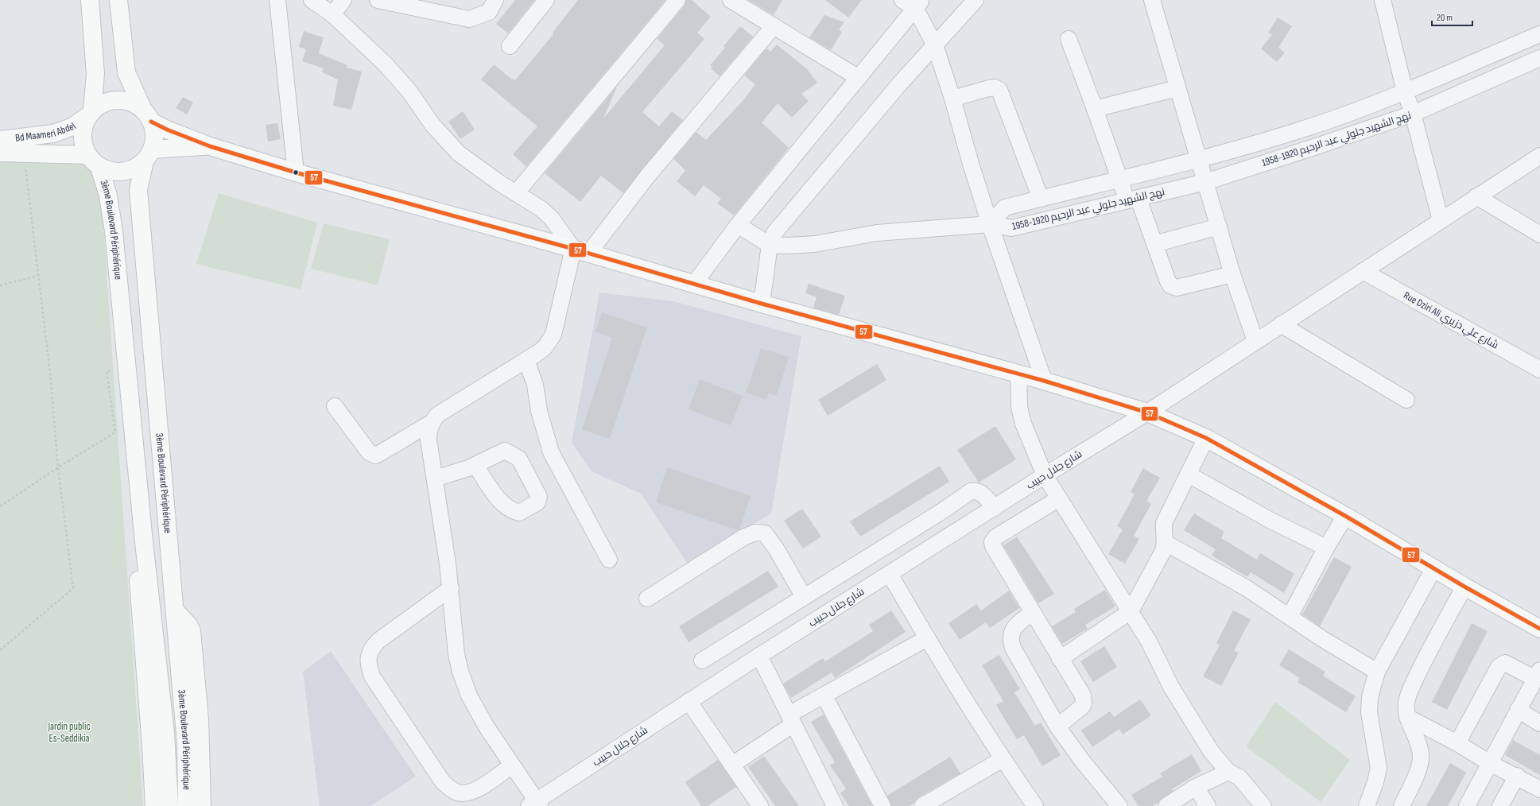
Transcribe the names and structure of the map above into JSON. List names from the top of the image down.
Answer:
{
  "streets": {
    "main road": ["Bd Maameri Abdel", "3ème Boulevard Périphérique"],
    "street": ["نهج الشهيد جلولي عبد الرحيم 1920-1958", "Rue Dziri Ali شارع علي دزيري", "شارع جلال حبيب"]
  },
  "crossings": [
    ["Bd Maameri Abdel", "3ème Boulevard Périphérique"],
    ["Rue Dziri Ali شارع علي دزيري", "شارع جلال حبيب"]
  ],
  "parks": ["Jardin public Es-Seddikia"],
  "lines": ["transit line 57"],
  "scale_bar": "20 m"
}
